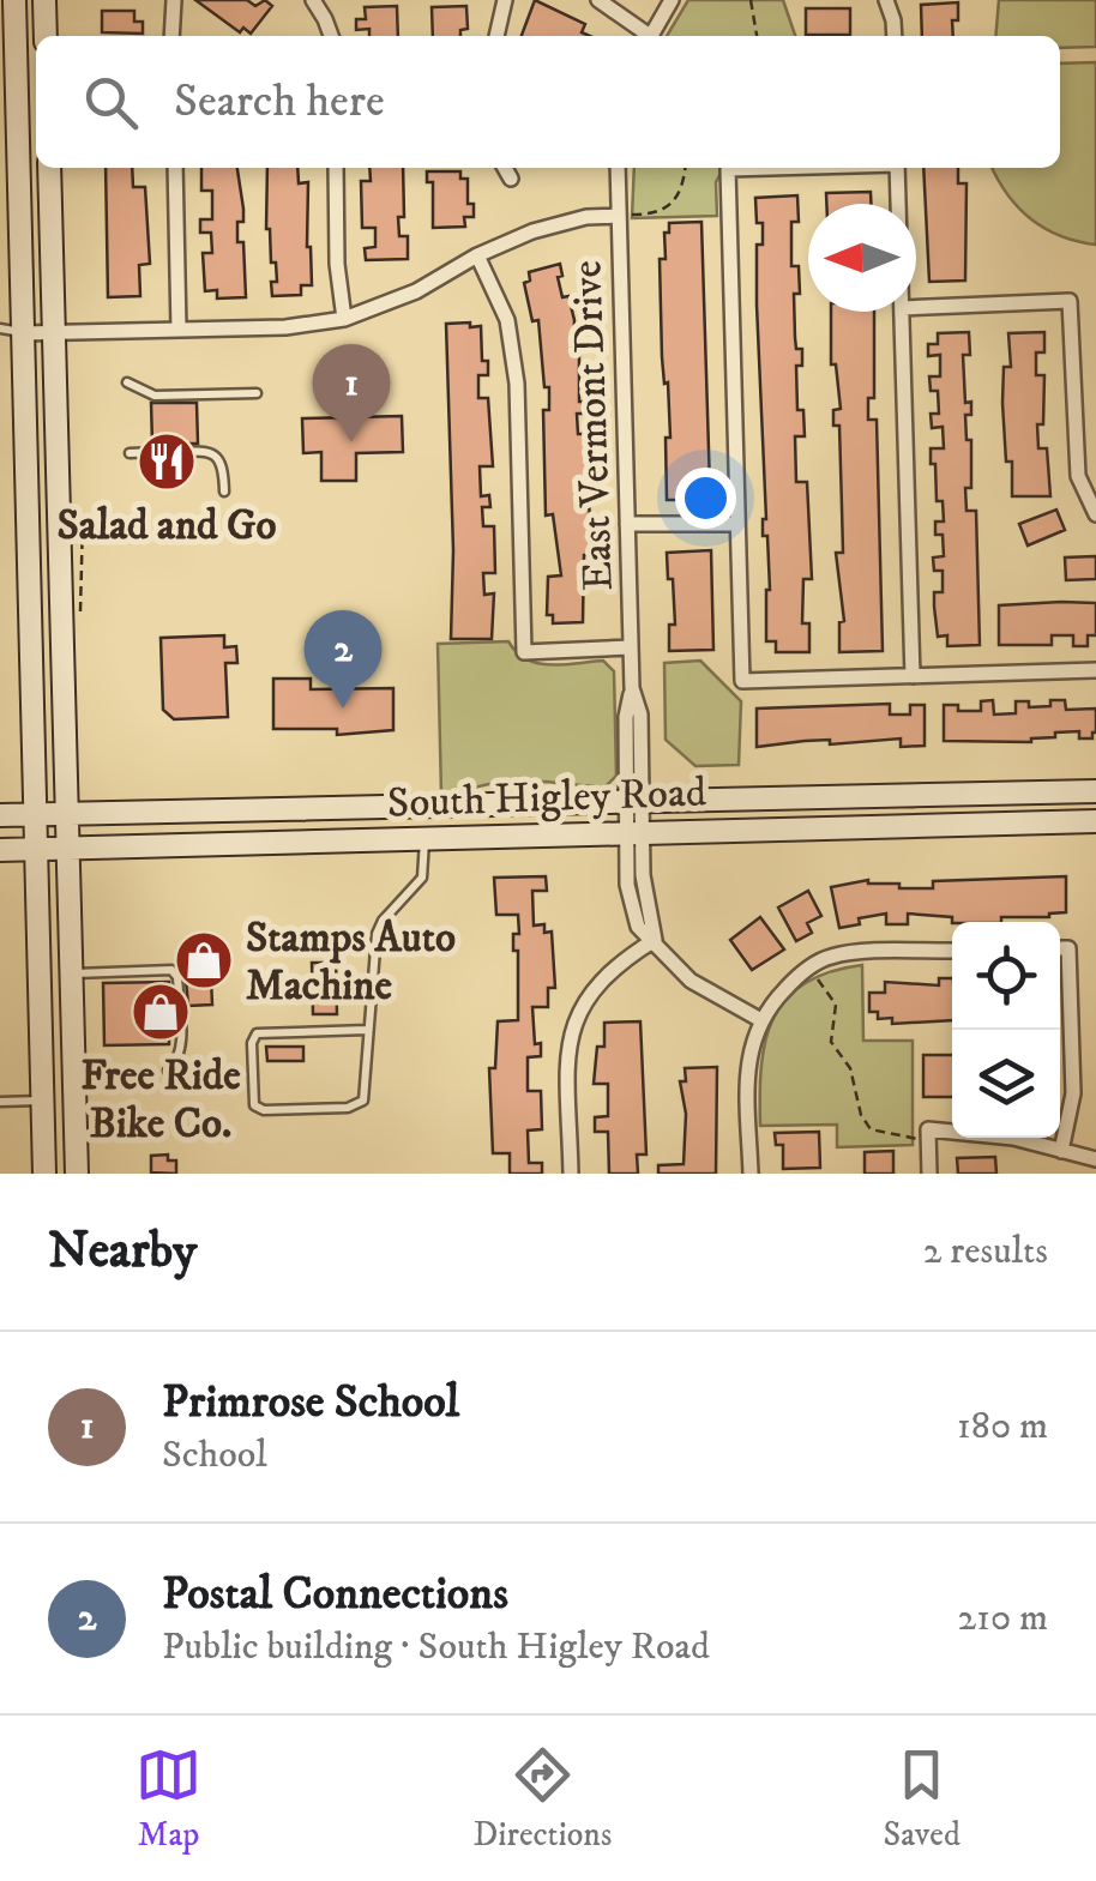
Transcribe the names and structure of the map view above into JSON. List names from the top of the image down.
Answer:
{
  "streets": {
    "main road": ["South Higley Road"],
    "street": ["East Vermont Drive"]
  },
  "crossings": [
    ["East Vermont Drive", "South Higley Road"]
  ],
  "places": {
    "restaurant": ["Salad and Go"],
    "shop": ["Stamps Auto Machine", "Free Ride Bike Co."]
  },
  "north": "left",
  "page": {
    "search": "Search here",
    "pins": ["1", "2"],
    "heading": ["Nearby", "2 results"],
    "list": [
      {
        "mark": "1",
        "name": "Primrose School",
        "note": "School",
        "value": "180 m"
      },
      {
        "mark": "2",
        "name": "Postal Connections",
        "note": "Public building · South Higley Road",
        "value": "210 m"
      }
    ],
    "nav": ["Map", "Directions", "Saved"]
  }
}
